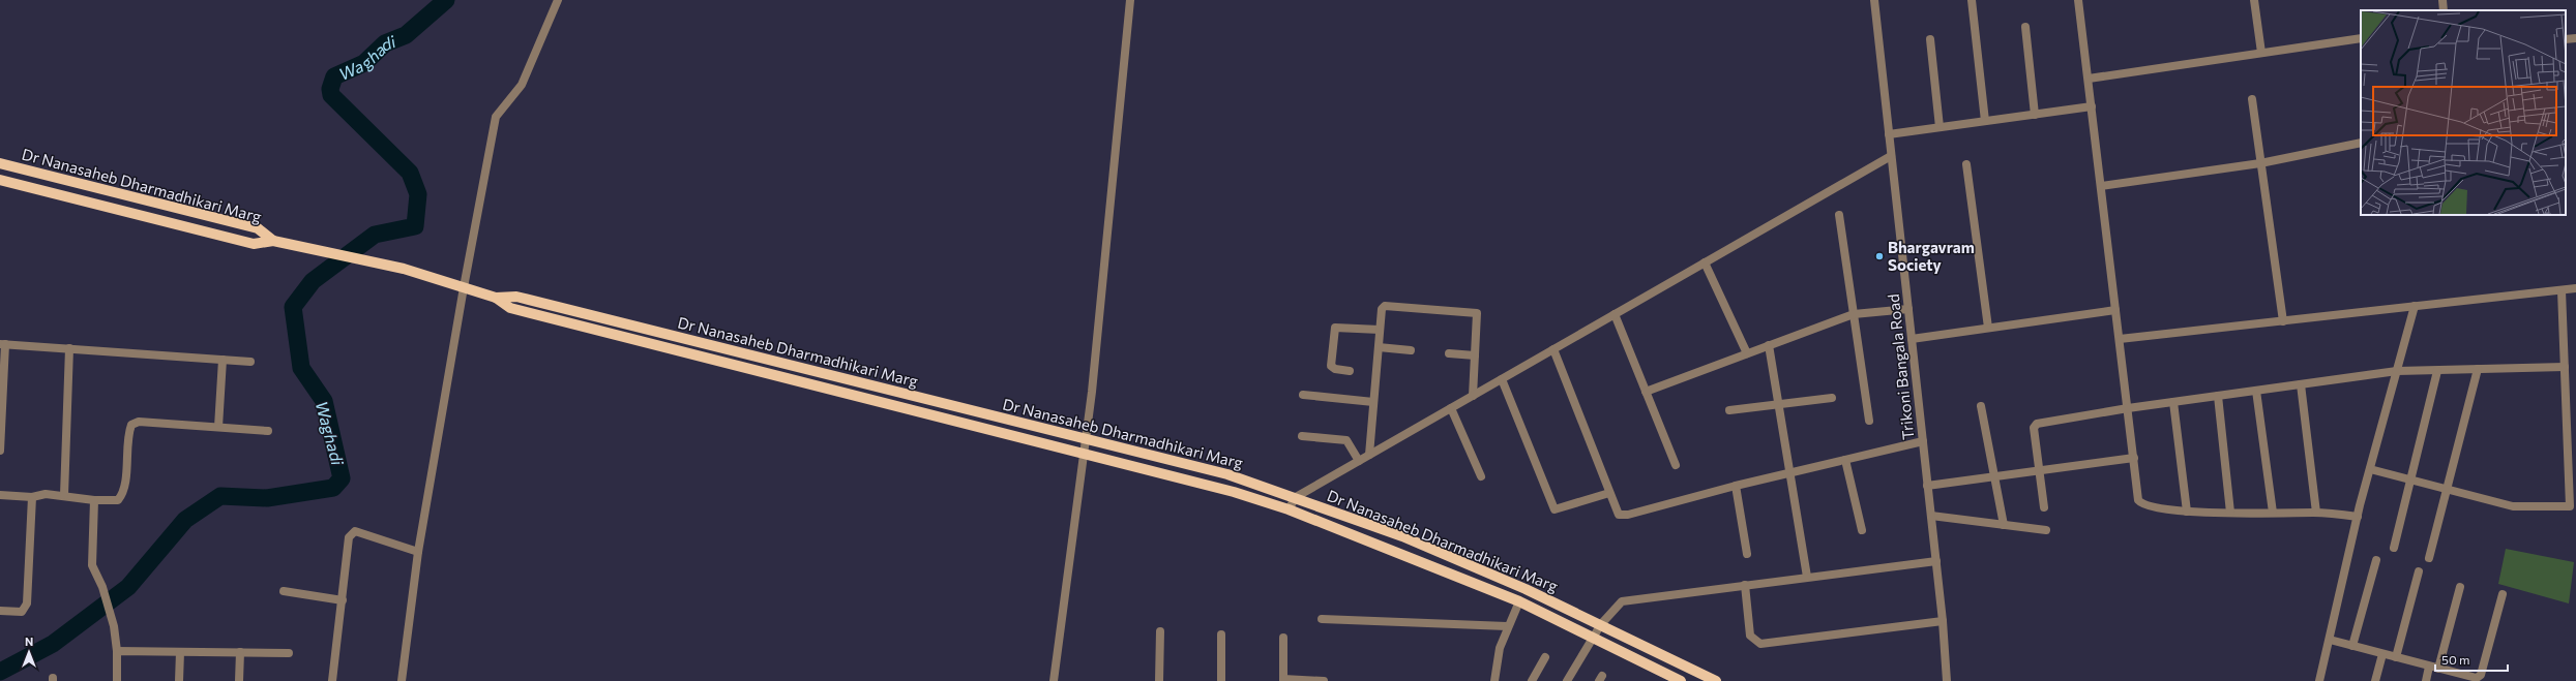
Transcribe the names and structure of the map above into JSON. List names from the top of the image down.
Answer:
{
  "streets": {
    "main road": ["Dr Nanasaheb Dharmadhikari Marg"],
    "street": ["Trikoni Bangala Road"]
  },
  "water": ["Waghadi"],
  "places": ["Bhargavram Society"],
  "scale_bar": "50 m",
  "north": "top"
}
